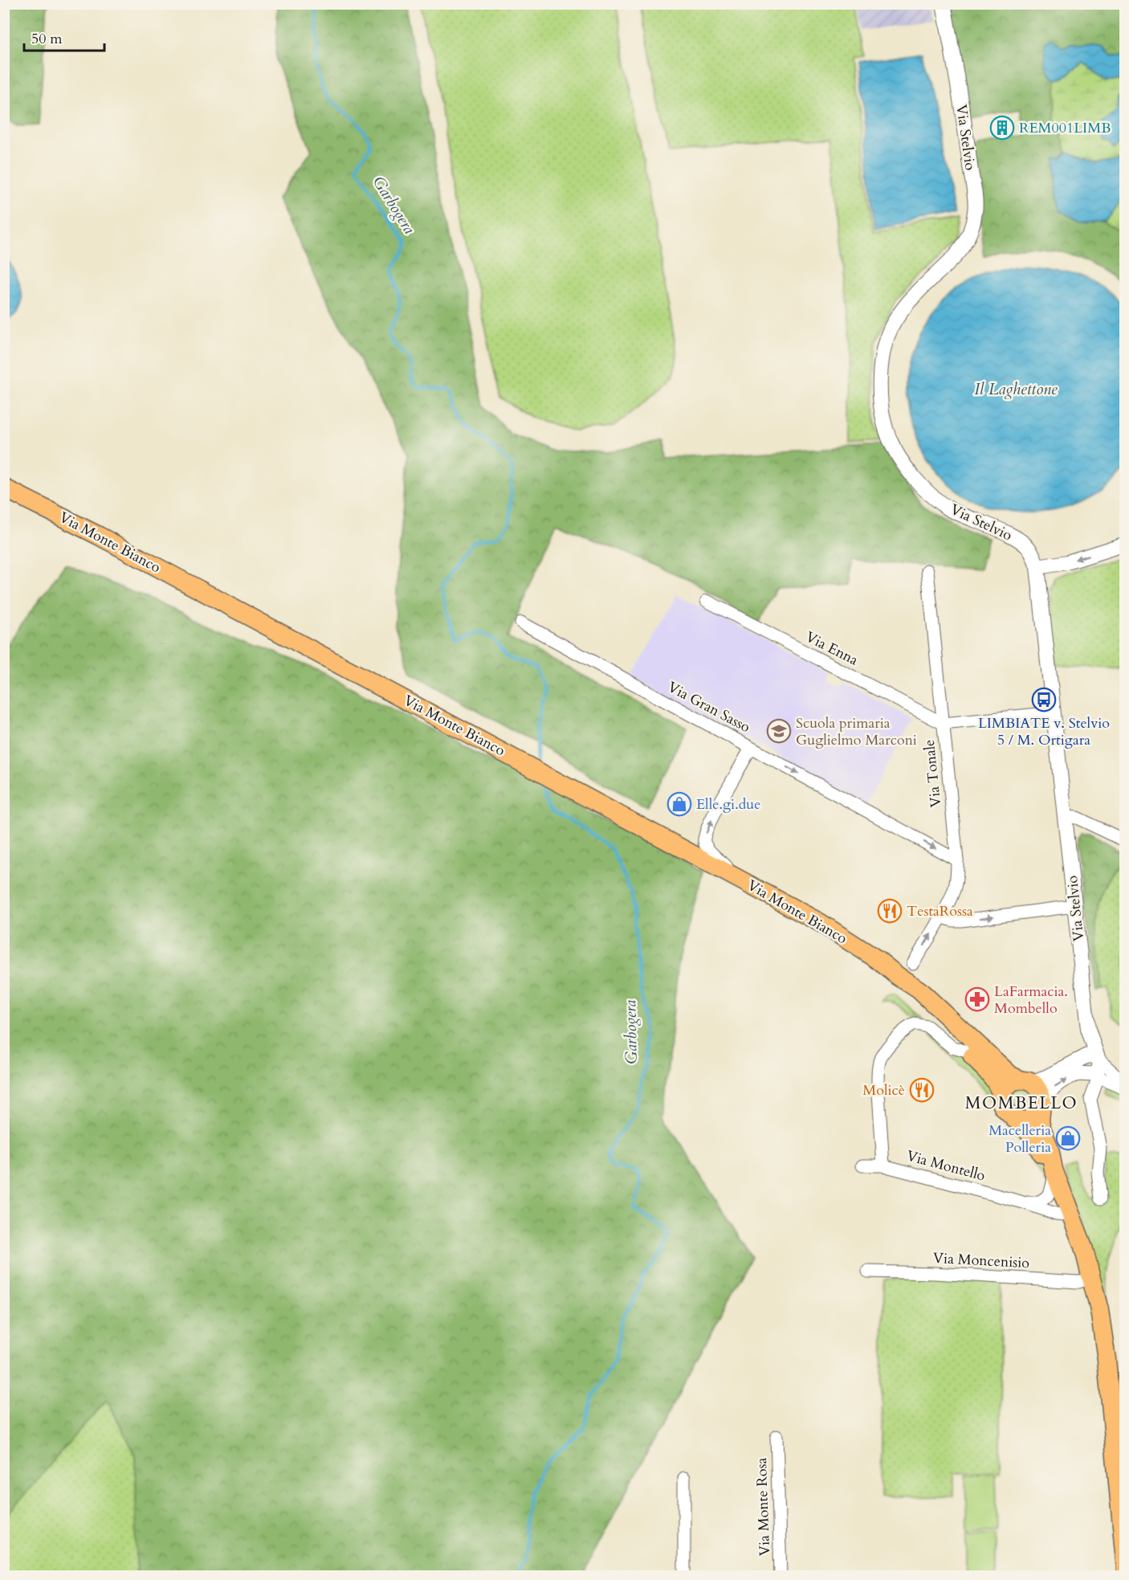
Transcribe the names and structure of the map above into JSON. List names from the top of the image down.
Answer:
{
  "streets": {
    "main road": ["Via Monte Bianco"],
    "street": [
      "Via Stelvio",
      "Via Enna",
      "Via Gran Sasso",
      "Via Tonale",
      "Via Montello",
      "Via Moncenisio",
      "Via Monte Rosa"
    ]
  },
  "crossings": [
    ["Via Enna", "Via Tonale"],
    ["Via Gran Sasso", "Via Tonale"]
  ],
  "one_way": ["Via Gran Sasso"],
  "districts": ["MOMBELLO"],
  "water": ["Garbogera", "Il Laghettone"],
  "places": {
    "building": ["REM001LIMB"],
    "bus stop": ["LIMBIATE v. Stelvio 5 / M. Ortigara"],
    "school or university": ["Scuola primaria Guglielmo Marconi"],
    "shop": ["Elle.gi.due", "Macelleria Polleria"],
    "restaurant": ["TestaRossa", "Molicè"],
    "pharmacy": ["LaFarmacia. Mombello"]
  },
  "scale_bar": "50 m"
}
